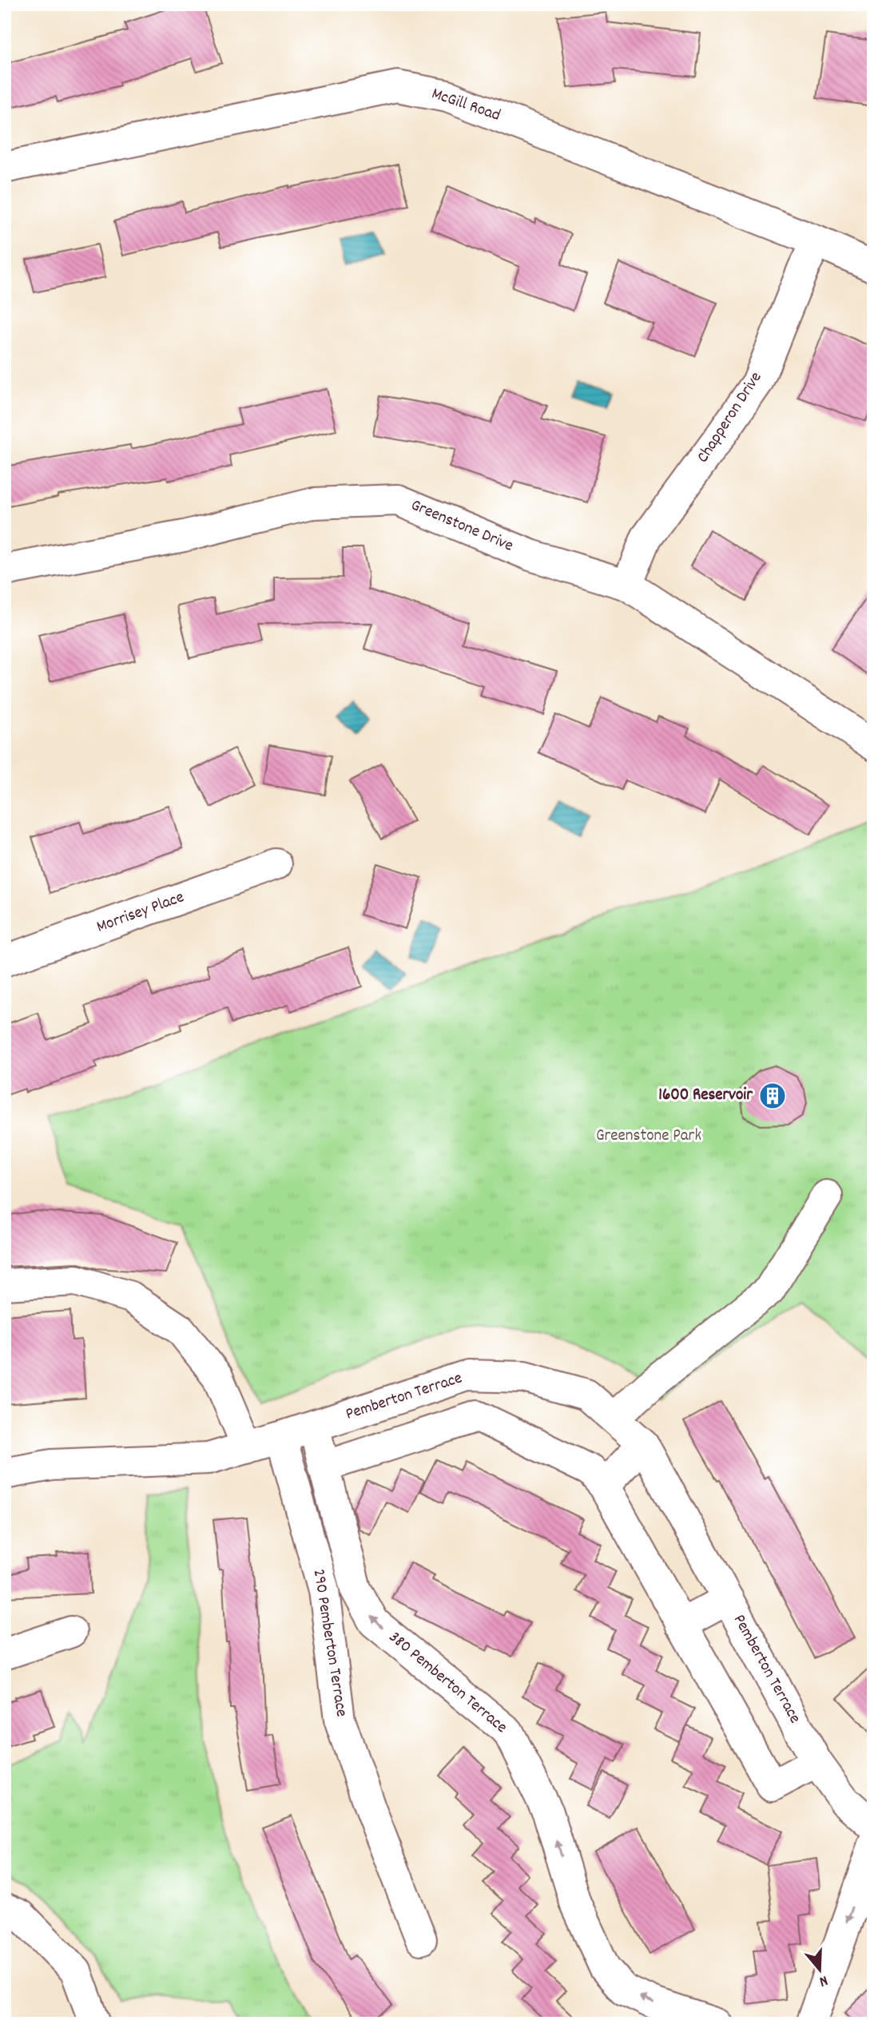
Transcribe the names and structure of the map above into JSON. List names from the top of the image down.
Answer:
{
  "streets": {
    "street": [
      "McGill Road",
      "Chapperon Drive",
      "Greenstone Drive",
      "Morrisey Place",
      "Pemberton Terrace",
      "290 Pemberton Terrace",
      "380 Pemberton Terrace"
    ]
  },
  "crossings": [
    ["McGill Road", "Chapperon Drive"],
    ["Chapperon Drive", "Greenstone Drive"],
    ["Pemberton Terrace", "290 Pemberton Terrace"],
    ["Pemberton Terrace", "380 Pemberton Terrace"]
  ],
  "one_way": ["380 Pemberton Terrace"],
  "parks": ["Greenstone Park"],
  "places": {
    "building": ["1600 Reservoir"]
  },
  "north": "bottom"
}
